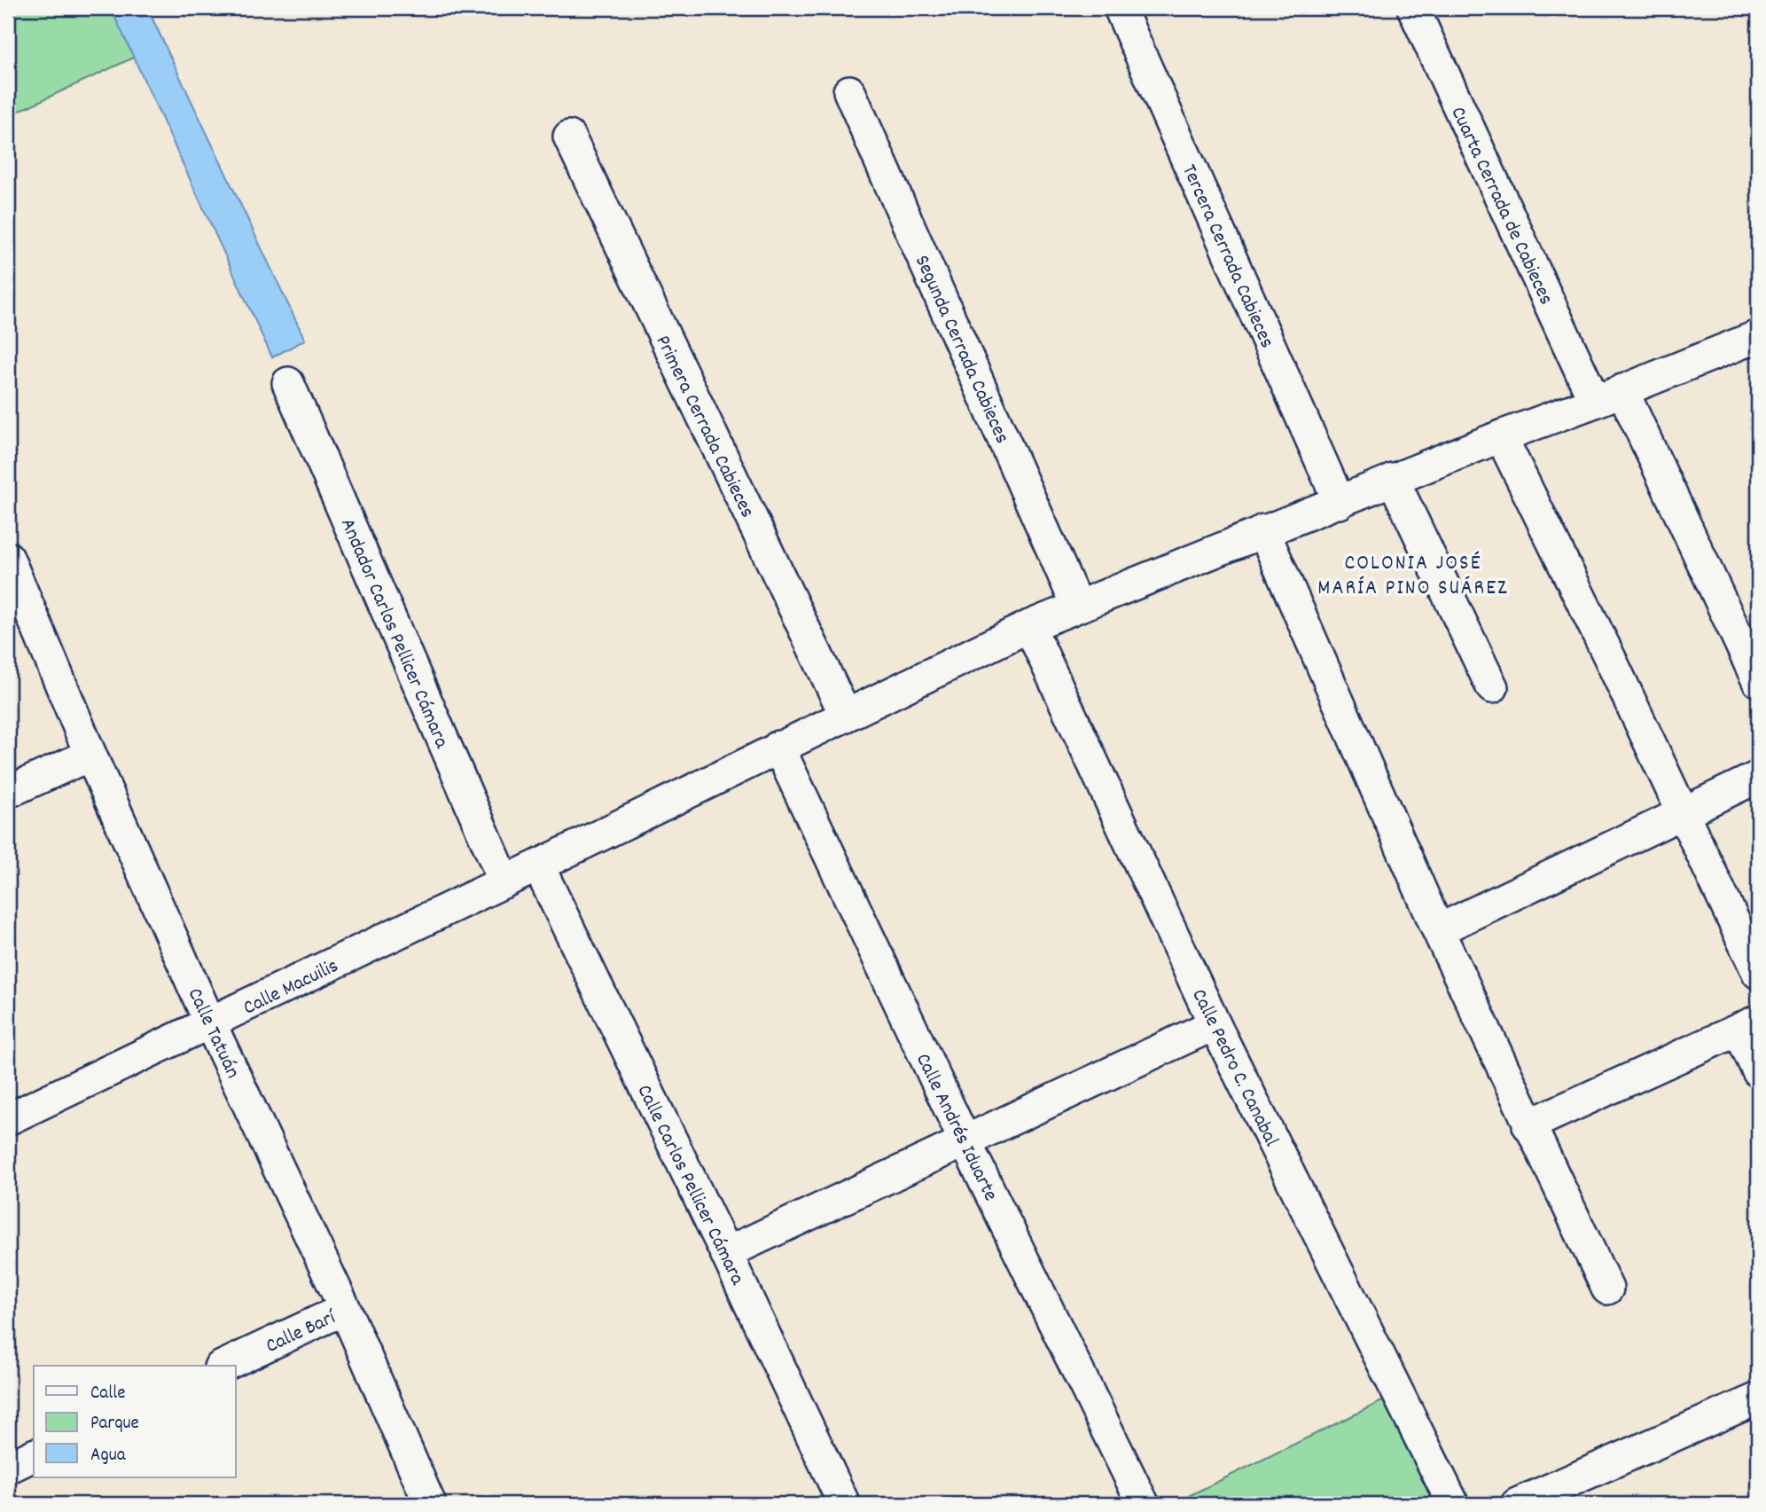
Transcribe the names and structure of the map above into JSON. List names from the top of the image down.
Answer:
{
  "streets": {
    "street": [
      "Cuarta Cerrada de Cabieces",
      "Tercera Cerrada Cabieces",
      "Segunda Cerrada Cabieces",
      "Primera Cerrada Cabieces",
      "Andador Carlos Pellicer Cámara",
      "Calle Macuilis",
      "Calle Tatuán",
      "Calle Pedro C. Canabal",
      "Calle Andrés Iduarte",
      "Calle Carlos Pellicer Cámara",
      "Calle Barí"
    ]
  },
  "crossings": [
    ["Cuarta Cerrada de Cabieces", "Calle Macuilis"],
    ["Tercera Cerrada Cabieces", "Calle Macuilis"],
    ["Segunda Cerrada Cabieces", "Calle Macuilis"],
    ["Primera Cerrada Cabieces", "Calle Macuilis"],
    ["Andador Carlos Pellicer Cámara", "Calle Macuilis"],
    ["Calle Macuilis", "Calle Tatuán"],
    ["Calle Macuilis", "Calle Pedro C. Canabal"],
    ["Calle Macuilis", "Calle Andrés Iduarte"],
    ["Calle Macuilis", "Calle Carlos Pellicer Cámara"],
    ["Calle Tatuán", "Calle Barí"]
  ],
  "districts": ["COLONIA JOSÉ MARÍA PINO SUÁREZ"],
  "legend": ["Calle", "Parque", "Agua"]
}
